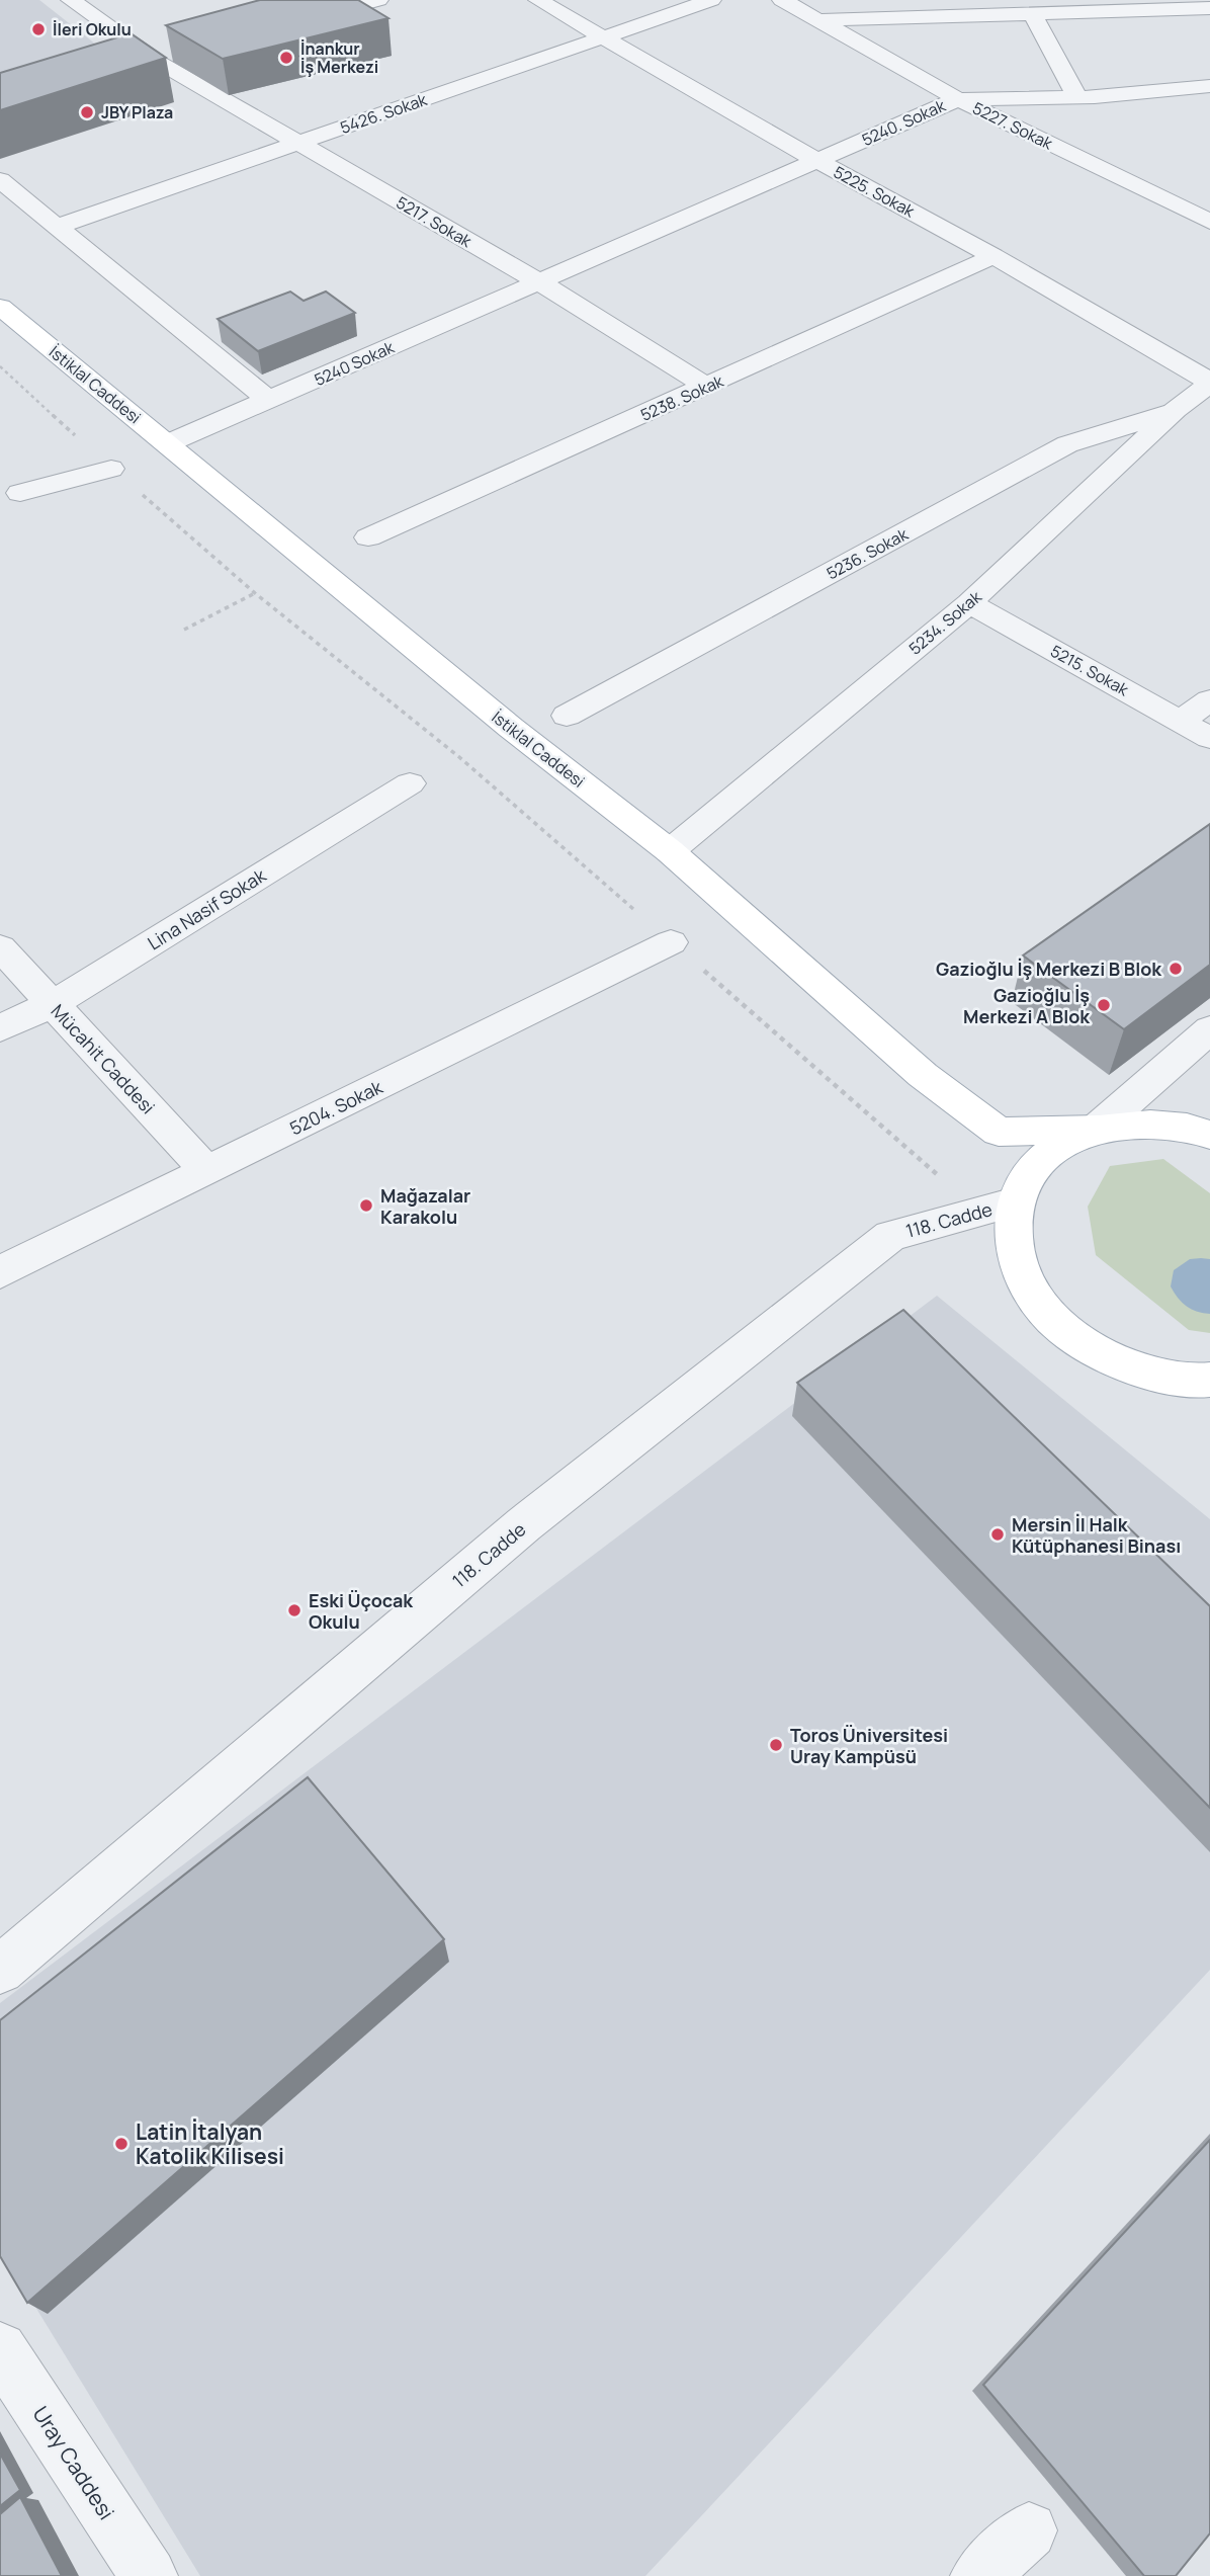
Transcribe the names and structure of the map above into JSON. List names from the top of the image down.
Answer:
{
  "streets": {
    "main road": ["İstiklal Caddesi"],
    "street": [
      "5426. Sokak",
      "5240. Sokak",
      "5227. Sokak",
      "5225. Sokak",
      "5217. Sokak",
      "5240 Sokak",
      "5238. Sokak",
      "5236. Sokak",
      "5234. Sokak",
      "5215. Sokak",
      "Lina Nasif Sokak",
      "Mücahit Caddesi",
      "5204. Sokak",
      "118. Cadde",
      "Uray Caddesi"
    ]
  },
  "crossings": [
    ["5426. Sokak", "5225. Sokak"],
    ["5426. Sokak", "5217. Sokak"],
    ["5240. Sokak", "5227. Sokak"],
    ["5240. Sokak", "5225. Sokak"],
    ["5240. Sokak", "5217. Sokak"],
    ["5240. Sokak", "5240 Sokak"],
    ["5225. Sokak", "5238. Sokak"],
    ["5225. Sokak", "5234. Sokak"],
    ["5217. Sokak", "5240 Sokak"],
    ["5217. Sokak", "5238. Sokak"],
    ["5240 Sokak", "İstiklal Caddesi"],
    ["İstiklal Caddesi", "5234. Sokak"],
    ["5236. Sokak", "5234. Sokak"],
    ["5234. Sokak", "5215. Sokak"],
    ["Lina Nasif Sokak", "Mücahit Caddesi"],
    ["Mücahit Caddesi", "5204. Sokak"]
  ],
  "places": [
    "İleri Okulu",
    "İnankur İş Merkezi",
    "JBY Plaza",
    "Gazioğlu İş Merkezi B Blok",
    "Gazioğlu İş Merkezi A Blok",
    "Mağazalar Karakolu",
    "Mersin İl Halk Kütüphanesi Binası",
    "Eski Üçocak Okulu",
    "Toros Üniversitesi Uray Kampüsü",
    "Latin İtalyan Katolik Kilisesi"
  ]
}
